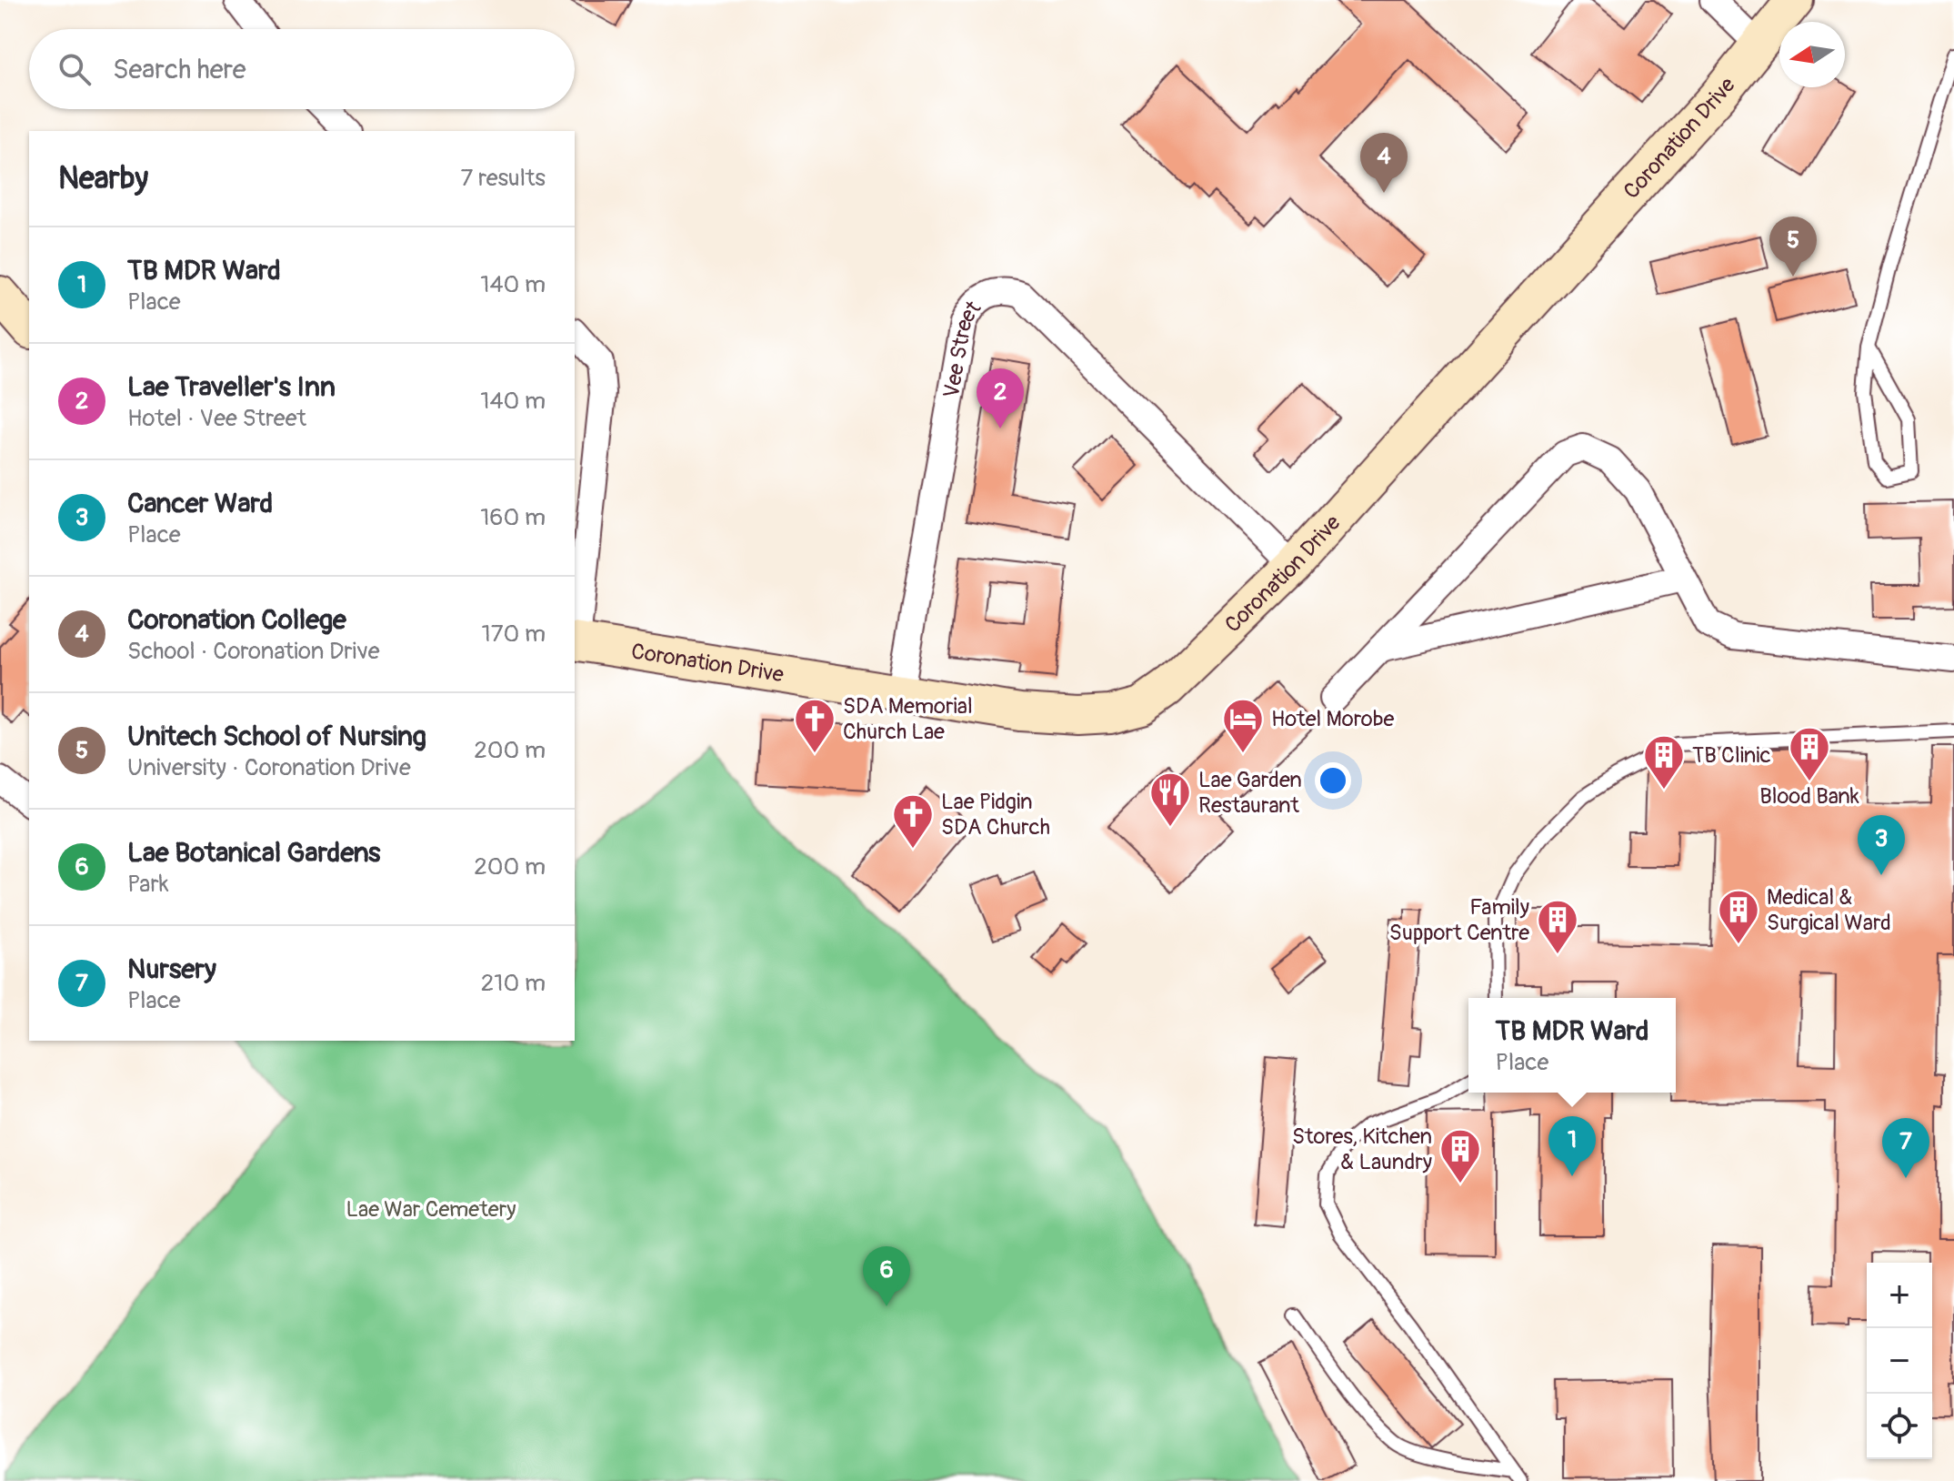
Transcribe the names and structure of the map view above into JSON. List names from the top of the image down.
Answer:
{
  "streets": {
    "street": ["Coronation Drive", "Vee Street"]
  },
  "crossings": [
    ["Coronation Drive", "Vee Street"]
  ],
  "parks": ["Lae War Cemetery"],
  "places": {
    "church": ["SDA Memorial Church Lae", "Lae Pidgin SDA Church"],
    "hotel": ["Hotel Morobe"],
    "building": [
      "Blood Bank",
      "TB Clinic",
      "Medical & Surgical Ward",
      "Family Support Centre",
      "Stores, Kitchen & Laundry"
    ],
    "restaurant": ["Lae Garden Restaurant"]
  },
  "north": "left",
  "page": {
    "search": "Search here",
    "heading": ["Nearby", "7 results"],
    "pins": [
      "4",
      "5",
      "2",
      "3",
      "1",
      "7",
      "6"
    ],
    "list": [
      {
        "mark": "1",
        "name": "TB MDR Ward",
        "note": "Place",
        "value": "140 m"
      },
      {
        "mark": "2",
        "name": "Lae Traveller's Inn",
        "note": "Hotel · Vee Street",
        "value": "140 m"
      },
      {
        "mark": "3",
        "name": "Cancer Ward",
        "note": "Place",
        "value": "160 m"
      },
      {
        "mark": "4",
        "name": "Coronation College",
        "note": "School · Coronation Drive",
        "value": "170 m"
      },
      {
        "mark": "5",
        "name": "Unitech School of Nursing",
        "note": "University · Coronation Drive",
        "value": "200 m"
      },
      {
        "mark": "6",
        "name": "Lae Botanical Gardens",
        "note": "Park",
        "value": "200 m"
      },
      {
        "mark": "7",
        "name": "Nursery",
        "note": "Place",
        "value": "210 m"
      }
    ],
    "popup": ["TB MDR Ward", "Place"],
    "map_buttons": ["+", "−"]
  }
}
